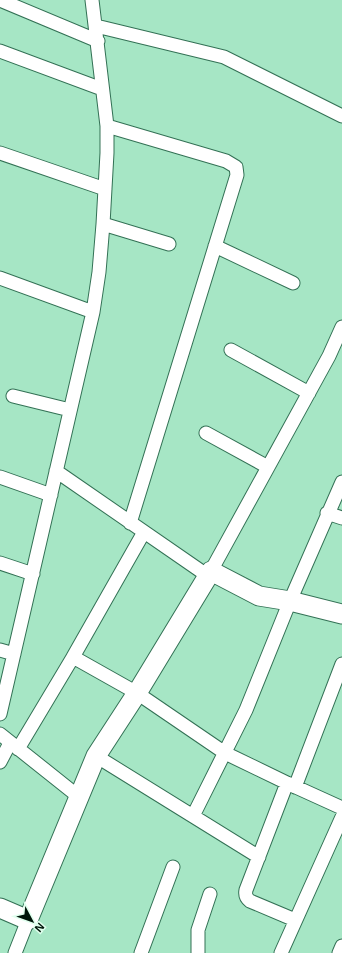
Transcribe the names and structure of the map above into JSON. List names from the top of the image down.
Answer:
{
  "north": "bottom right"
}
